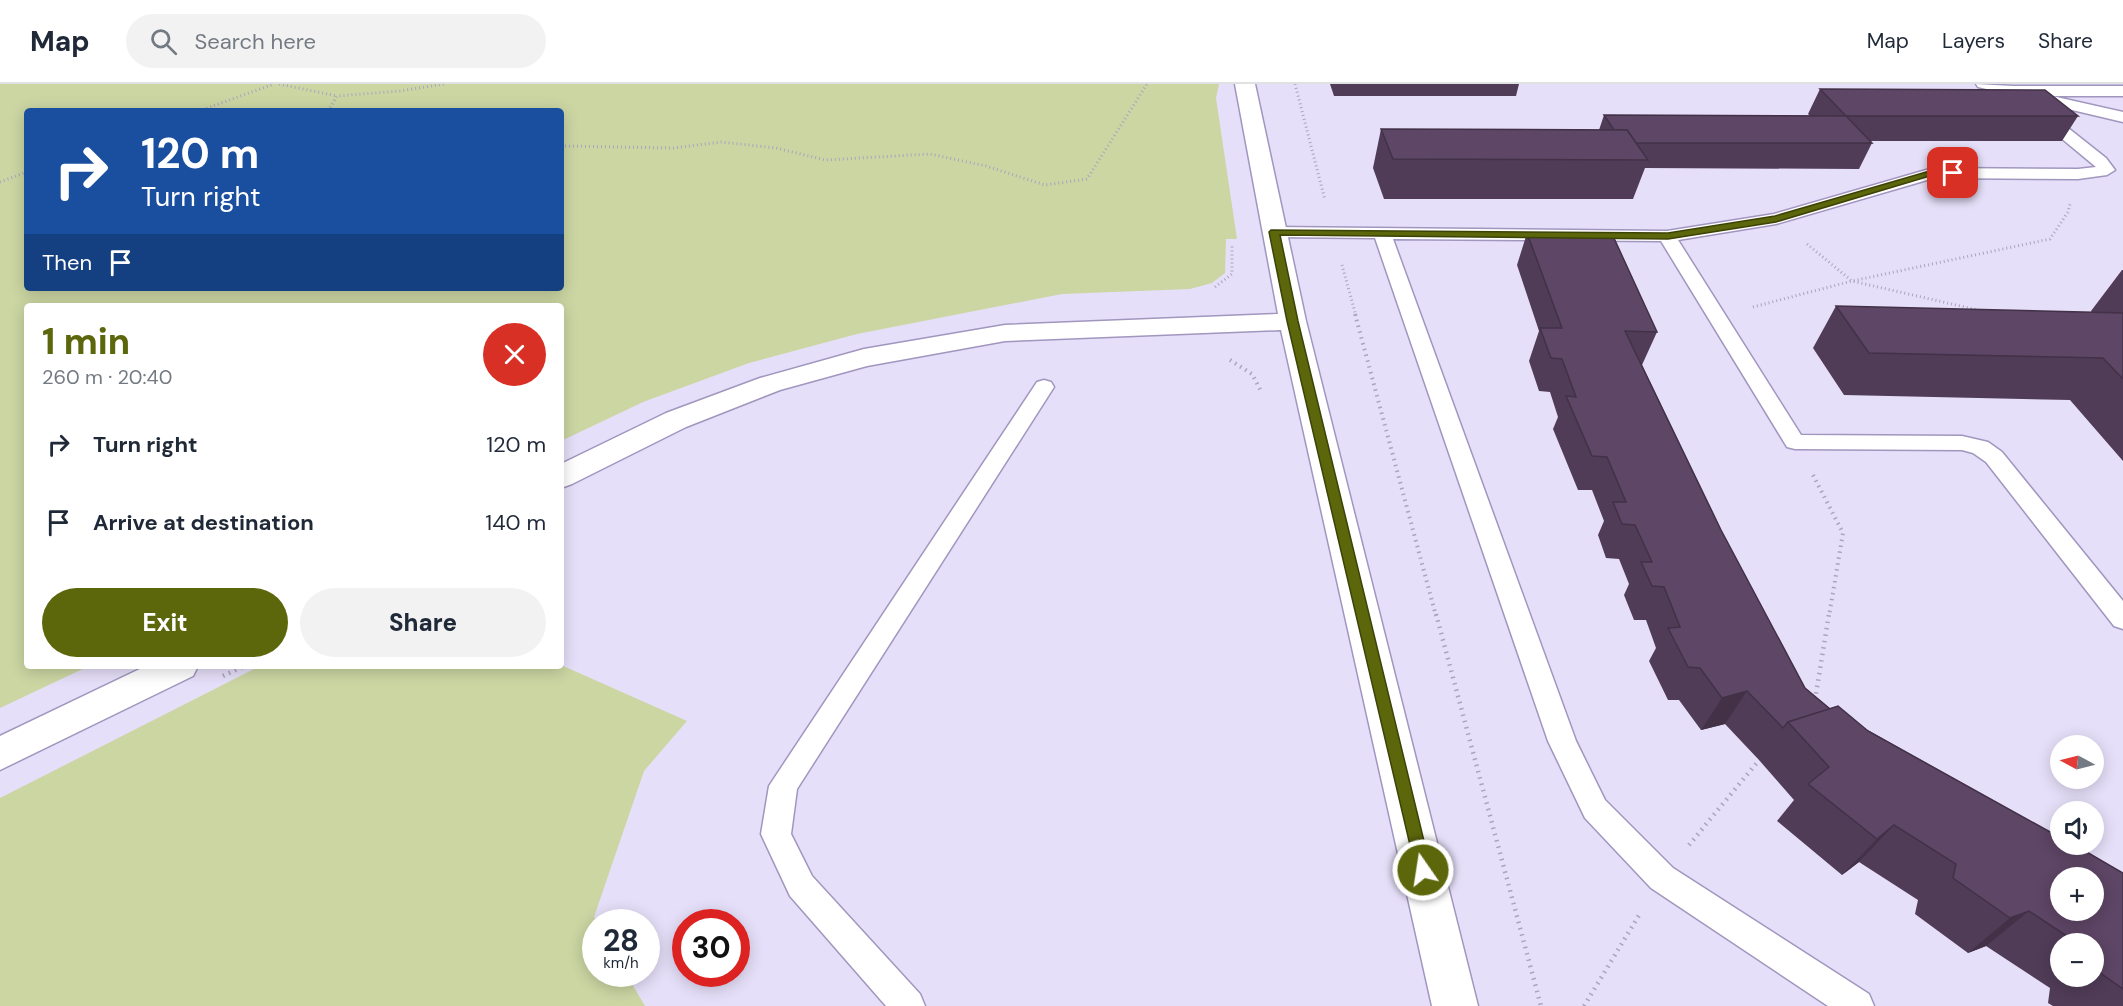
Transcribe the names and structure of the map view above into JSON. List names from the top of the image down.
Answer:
{
  "north": "left",
  "page": {
    "header": "Map",
    "search": "Search here",
    "nav": ["Map", "Layers", "Share"],
    "turn": ["120 m", "Turn right"],
    "then": "Then",
    "heading": ["1 min", "260 m · 20:40"],
    "list": [
      {
        "name": "Turn right",
        "value": "120 m"
      },
      {
        "name": "Arrive at destination",
        "value": "140 m"
      }
    ],
    "buttons": ["Exit", "Share"],
    "map_buttons": ["+", "−"],
    "speed": "28 km/h",
    "limit": "30"
  }
}
